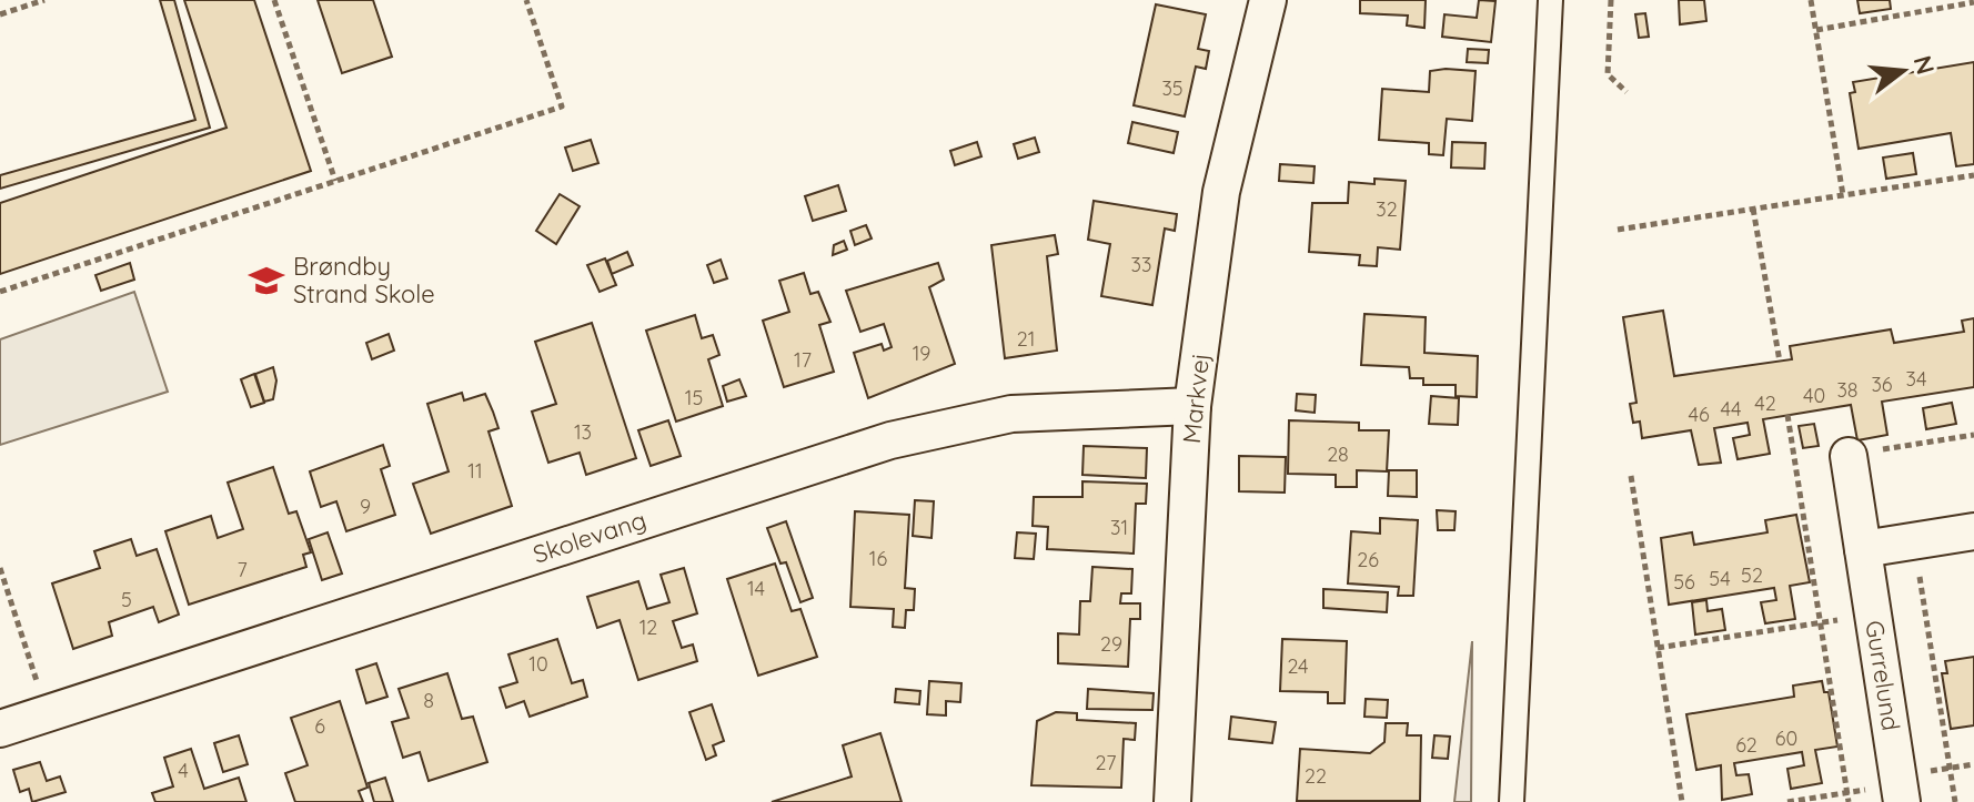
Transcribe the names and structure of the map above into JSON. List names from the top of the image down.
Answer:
{
  "streets": {
    "street": ["Markvej", "Skolevang", "Gurrelund"]
  },
  "crossings": [
    ["Markvej", "Skolevang"]
  ],
  "places": {
    "school or university": ["Brøndby Strand Skole"]
  },
  "house_numbers": [
    "35",
    "32",
    "33",
    "21",
    "19",
    "17",
    "34",
    "36",
    "38",
    "40",
    "15",
    "42",
    "44",
    "46",
    "13",
    "28",
    "11",
    "9",
    "31",
    "16",
    "26",
    "7",
    "52",
    "54",
    "56",
    "14",
    "5",
    "12",
    "29",
    "10",
    "24",
    "8",
    "6",
    "60",
    "62",
    "27",
    "4",
    "22"
  ],
  "north": "right"
}
